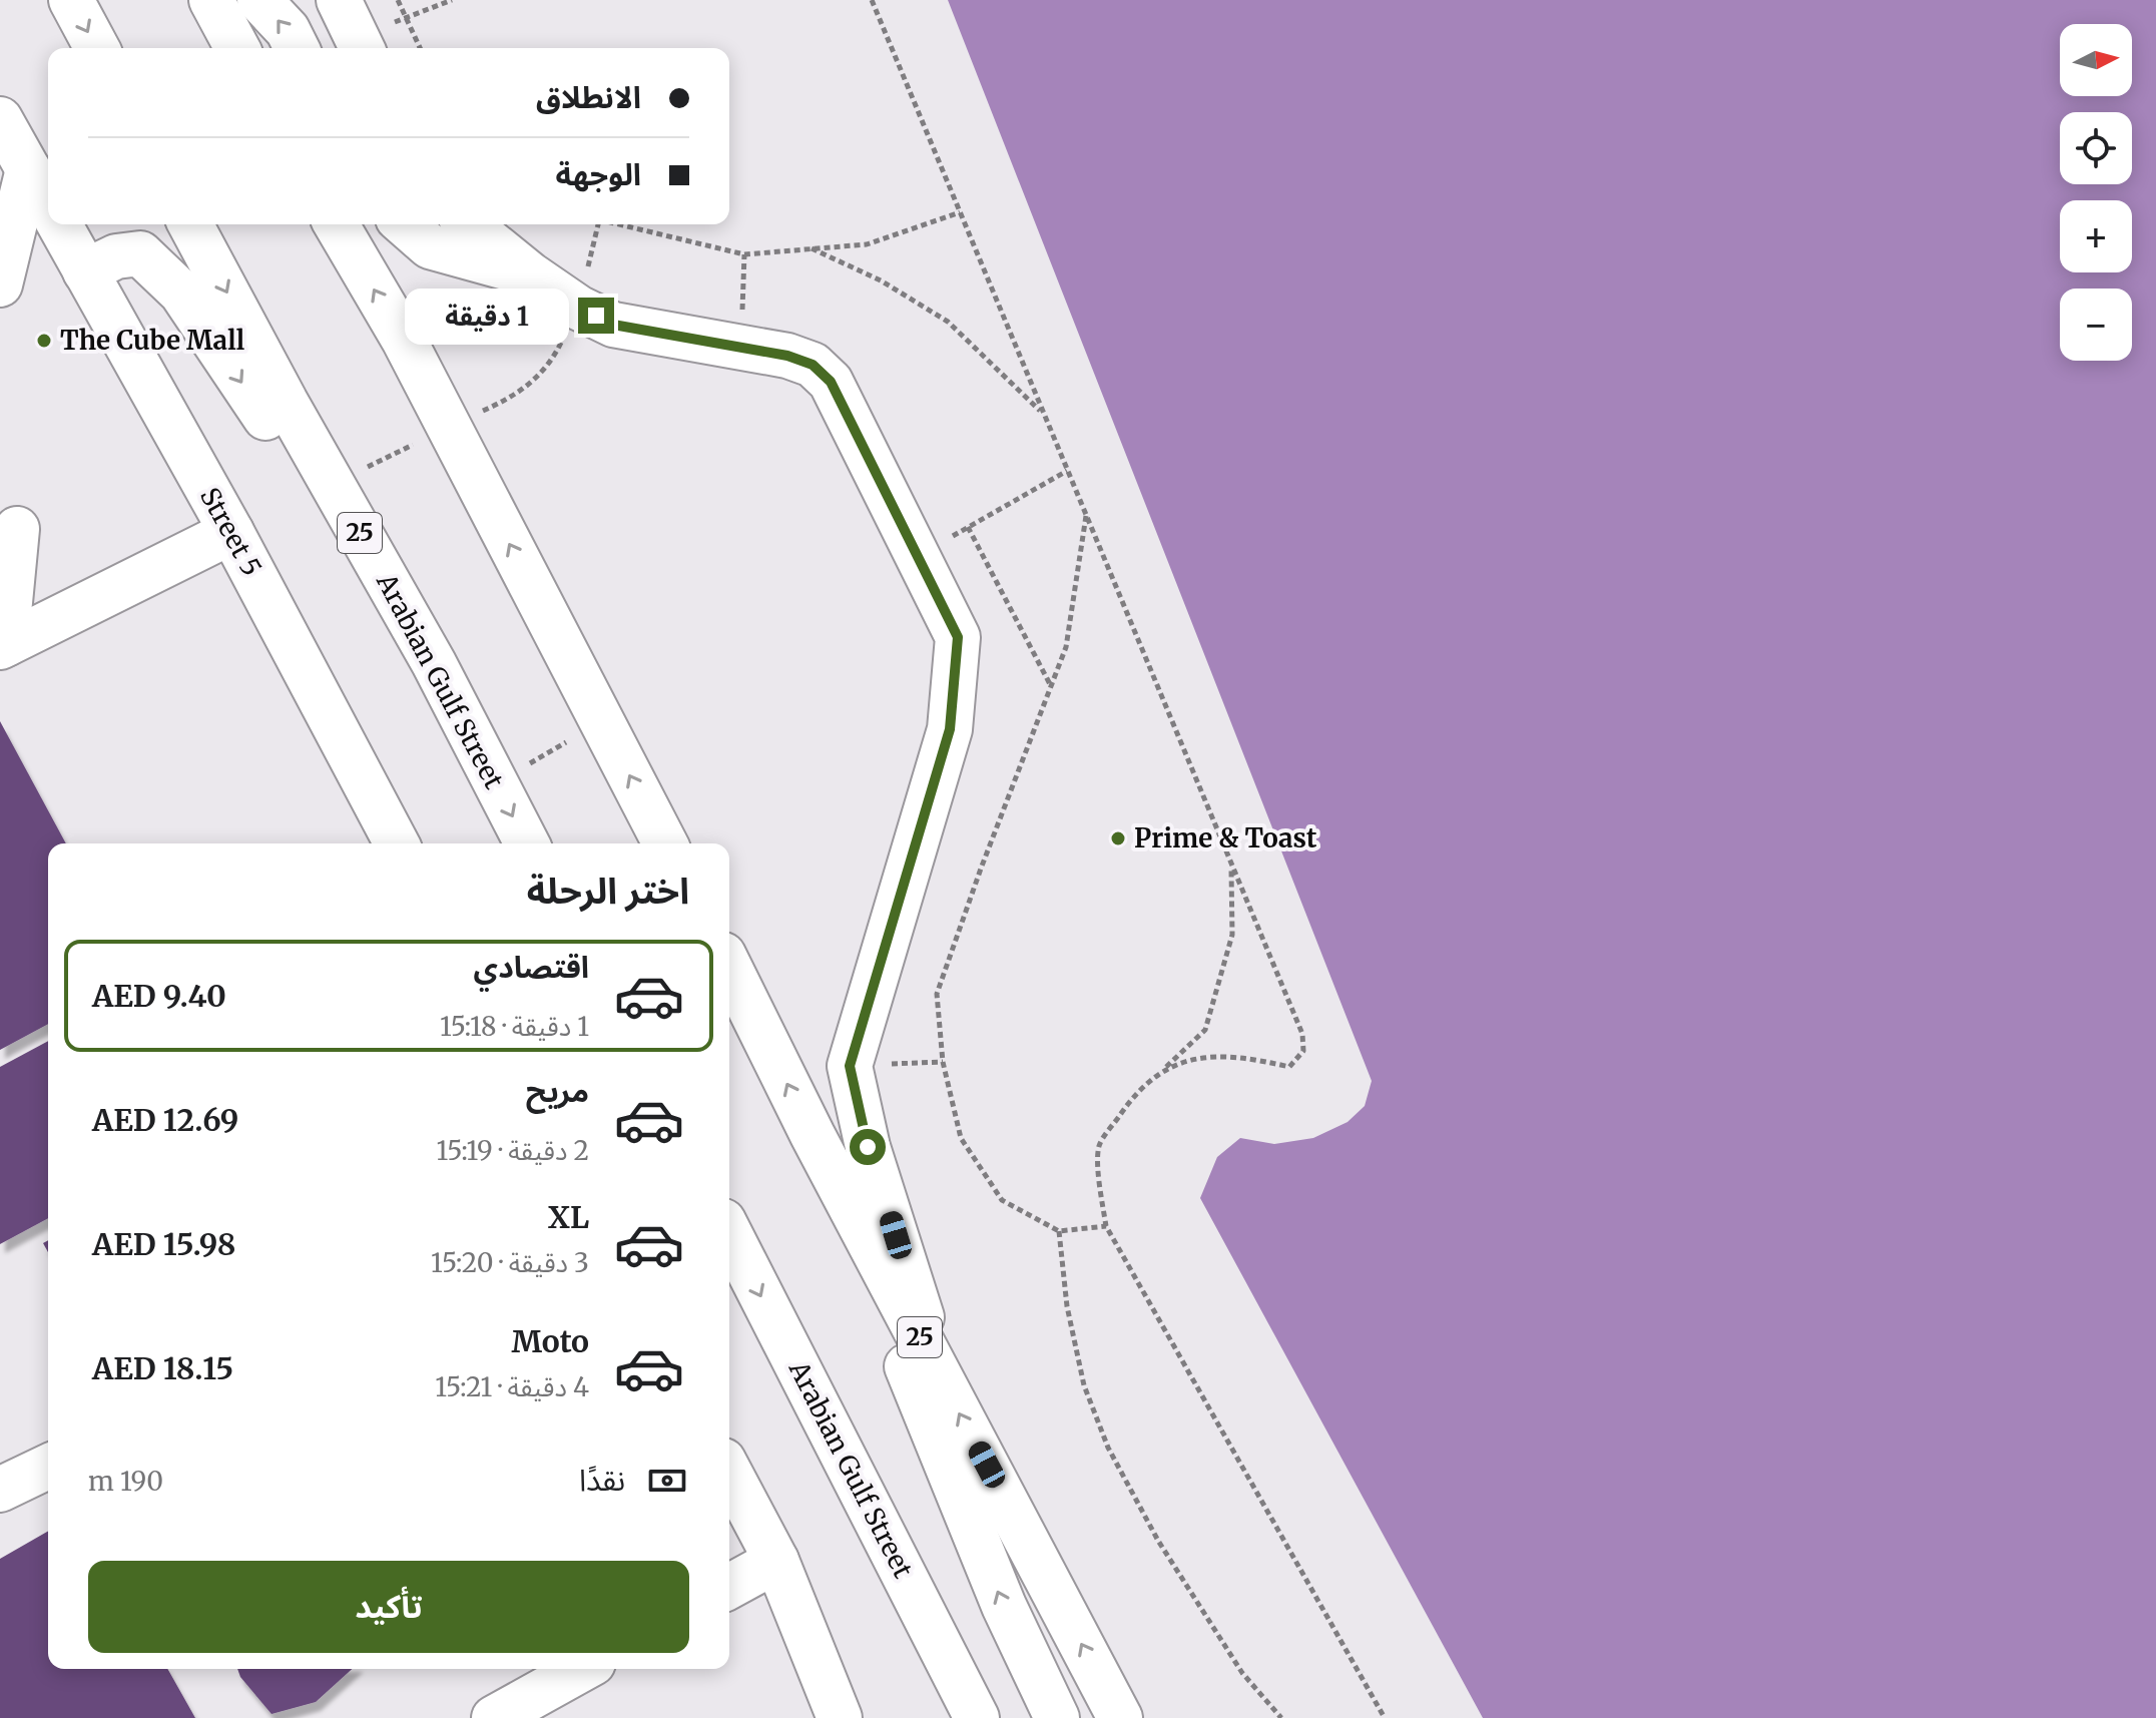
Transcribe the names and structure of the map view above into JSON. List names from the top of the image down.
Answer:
{
  "streets": {
    "main road": ["Street 5", "25", "Arabian Gulf Street"]
  },
  "places": ["The Cube Mall", "Prime & Toast"],
  "north": "right",
  "page": {
    "map_buttons": ["+", "−"],
    "banner": ["الانطلاق", "الوجهة"],
    "bubble": "1 دقيقة",
    "heading": "اختر الرحلة",
    "list": [
      {
        "name": "اقتصادي",
        "note": "1 دقيقة · 15:18",
        "value": "AED 9.40"
      },
      {
        "name": "مريح",
        "note": "2 دقيقة · 15:19",
        "value": "AED 12.69"
      },
      {
        "name": "XL",
        "note": "3 دقيقة · 15:20",
        "value": "AED 15.98"
      },
      {
        "name": "Moto",
        "note": "4 دقيقة · 15:21",
        "value": "AED 18.15"
      }
    ],
    "pay": ["نقدًا", "190 m"],
    "buttons": "تأكيد"
  }
}
